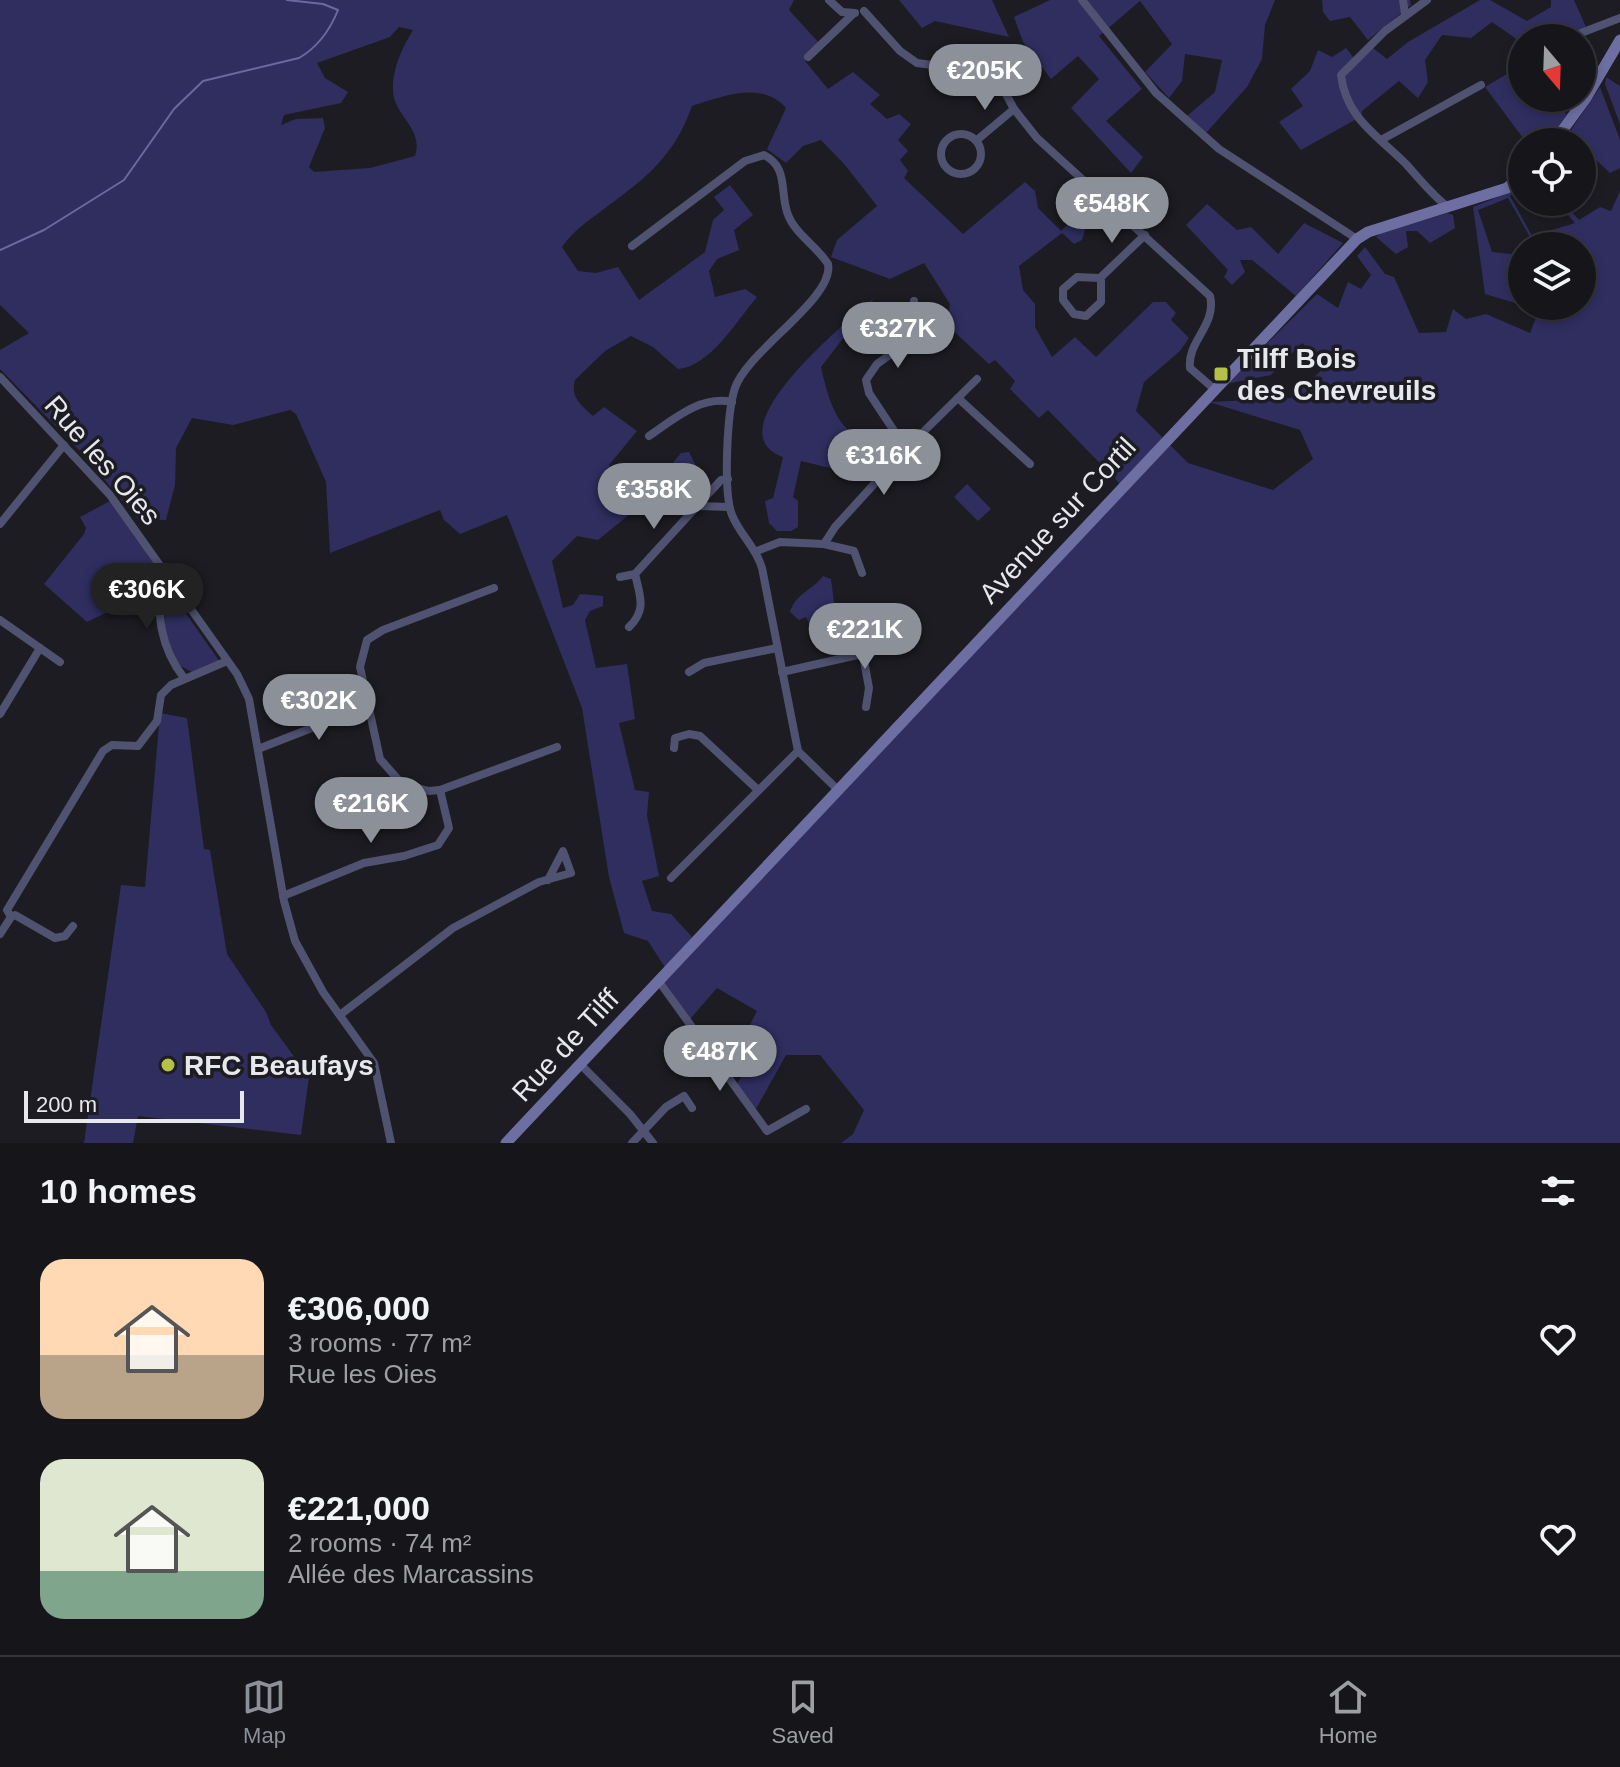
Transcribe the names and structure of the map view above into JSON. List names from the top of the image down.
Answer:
{
  "streets": {
    "main road": ["Avenue sur Cortil", "Rue de Tilff"],
    "street": ["Rue les Oies"]
  },
  "crossings": [
    ["Avenue sur Cortil", "Rue de Tilff"]
  ],
  "places": {
    "transit": ["Tilff Bois des Chevreuils"],
    "other": ["RFC Beaufays"]
  },
  "scale_bar": "200 m",
  "north": "bottom",
  "page": {
    "price": [
      "€205K",
      "€548K",
      "€327K",
      "€316K",
      "€358K",
      "€306K",
      "€221K",
      "€302K",
      "€216K",
      "€487K"
    ],
    "scale": "200 m",
    "heading": "10 homes",
    "list": [
      {
        "name": "€306,000",
        "note": "3 rooms · 77 m² · Rue les Oies"
      },
      {
        "name": "€221,000",
        "note": "2 rooms · 74 m² · Allée des Marcassins"
      }
    ],
    "tabs": ["Map", "Saved", "Home"]
  }
}
